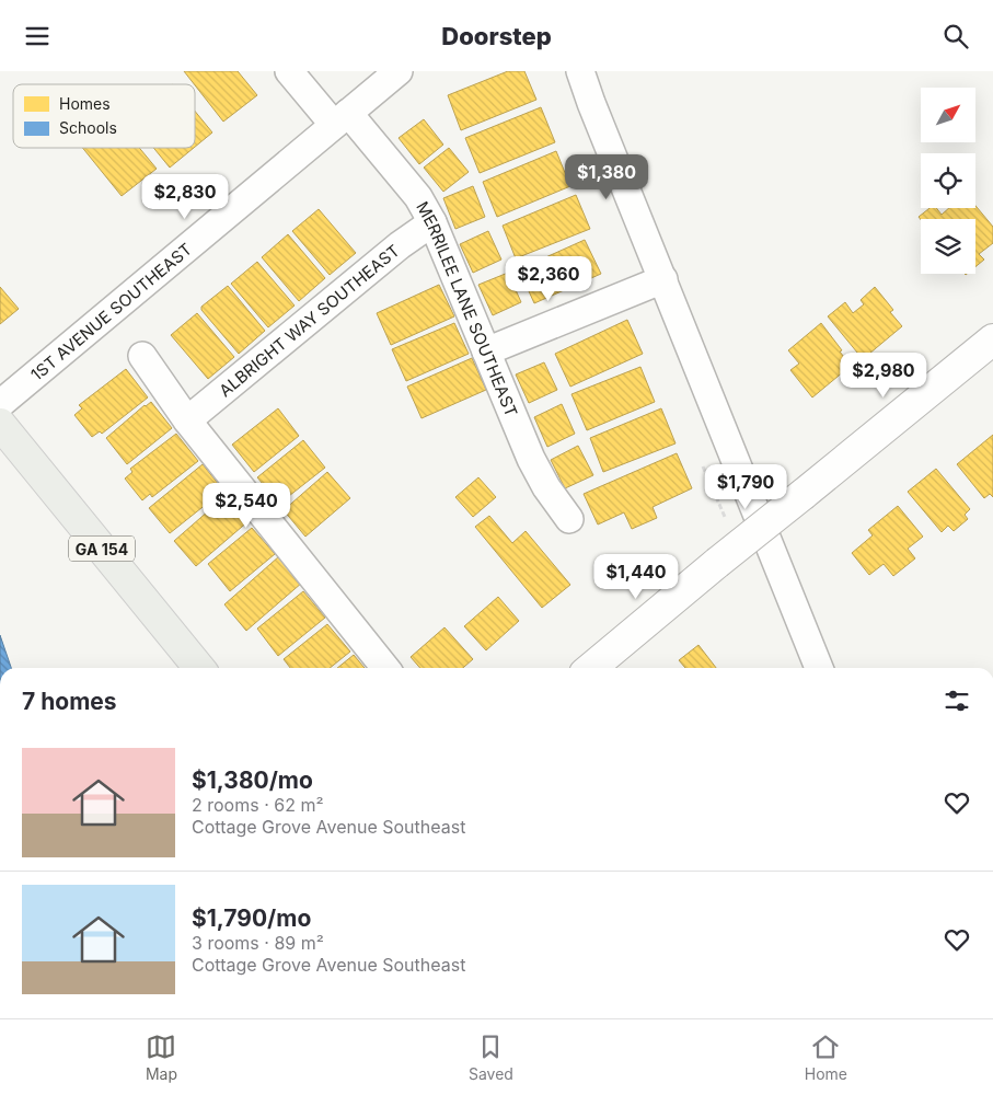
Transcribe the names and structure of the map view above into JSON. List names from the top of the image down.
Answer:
{
  "streets": {
    "main road": ["GA 154"],
    "street": ["MERRILEE LANE SOUTHEAST", "1ST AVENUE SOUTHEAST", "ALBRIGHT WAY SOUTHEAST"]
  },
  "crossings": [
    ["MERRILEE LANE SOUTHEAST", "1ST AVENUE SOUTHEAST"],
    ["MERRILEE LANE SOUTHEAST", "ALBRIGHT WAY SOUTHEAST"]
  ],
  "legend": ["Homes", "Schools"],
  "north": "top right",
  "page": {
    "header": "Doorstep",
    "price": [
      "$1,380",
      "$2,830",
      "$2,360",
      "$2,980",
      "$1,790",
      "$2,540",
      "$1,440"
    ],
    "heading": "7 homes",
    "list": [
      {
        "name": "$1,380/mo",
        "note": "2 rooms · 62 m² · Cottage Grove Avenue Southeast"
      },
      {
        "name": "$1,790/mo",
        "note": "3 rooms · 89 m² · Cottage Grove Avenue Southeast"
      }
    ],
    "tabs": ["Map", "Saved", "Home"]
  }
}
